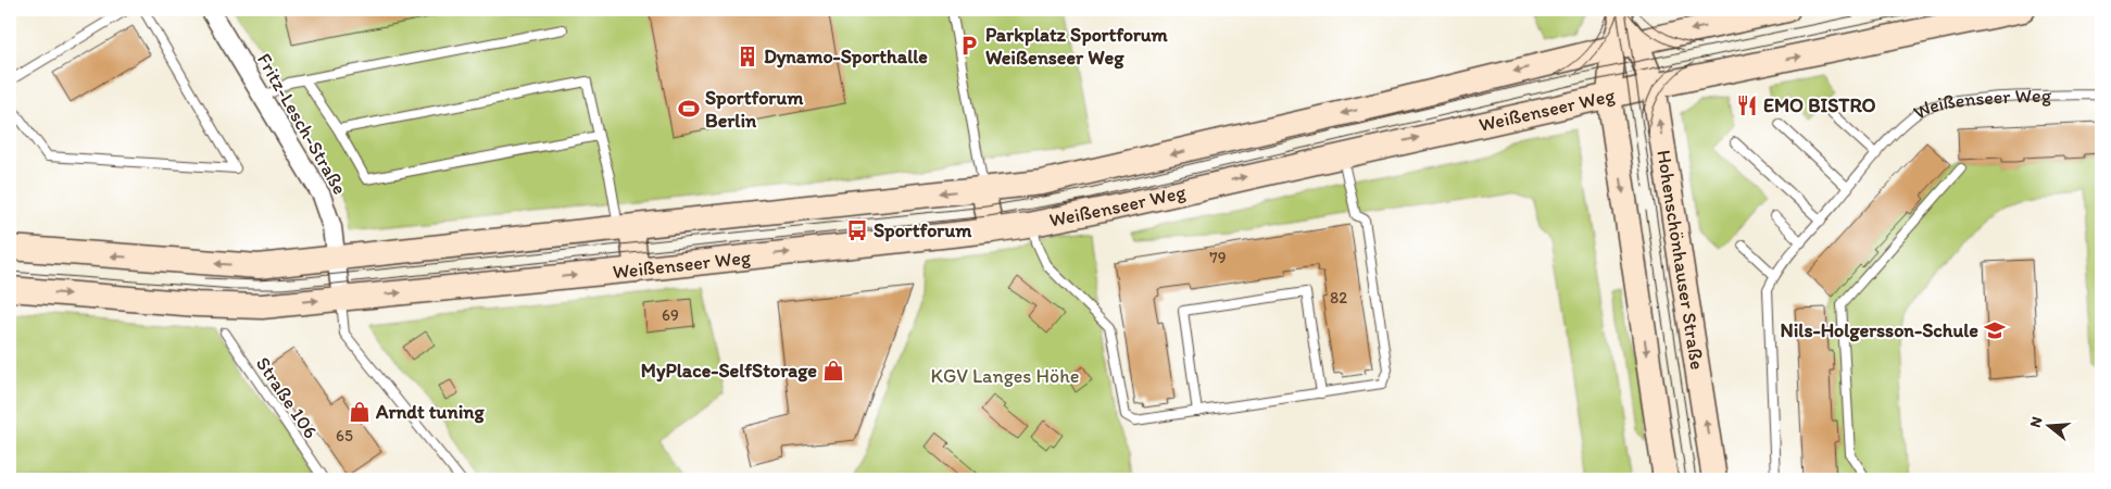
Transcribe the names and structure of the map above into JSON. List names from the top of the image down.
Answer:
{
  "streets": {
    "main road": ["Weißenseer Weg", "Hohenschönhauser Straße"],
    "street": ["Fritz-Lesch-Straße"],
    "lane": ["Straße 106"]
  },
  "crossings": [
    ["Weißenseer Weg", "Fritz-Lesch-Straße"],
    ["Weißenseer Weg", "Hohenschönhauser Straße"]
  ],
  "parks": ["KGV Langes Höhe"],
  "places": {
    "parking": ["Parkplatz Sportforum Weißenseer Weg"],
    "building": ["Dynamo-Sporthalle"],
    "restaurant": ["EMO BISTRO"],
    "sports": ["Sportforum Berlin"],
    "bus stop": ["Sportforum"],
    "school or university": ["Nils-Holgersson-Schule"],
    "shop": ["MyPlace-SelfStorage", "Arndt tuning"]
  },
  "house_numbers": [
    "79",
    "82",
    "69",
    "65"
  ],
  "north": "left"
}
